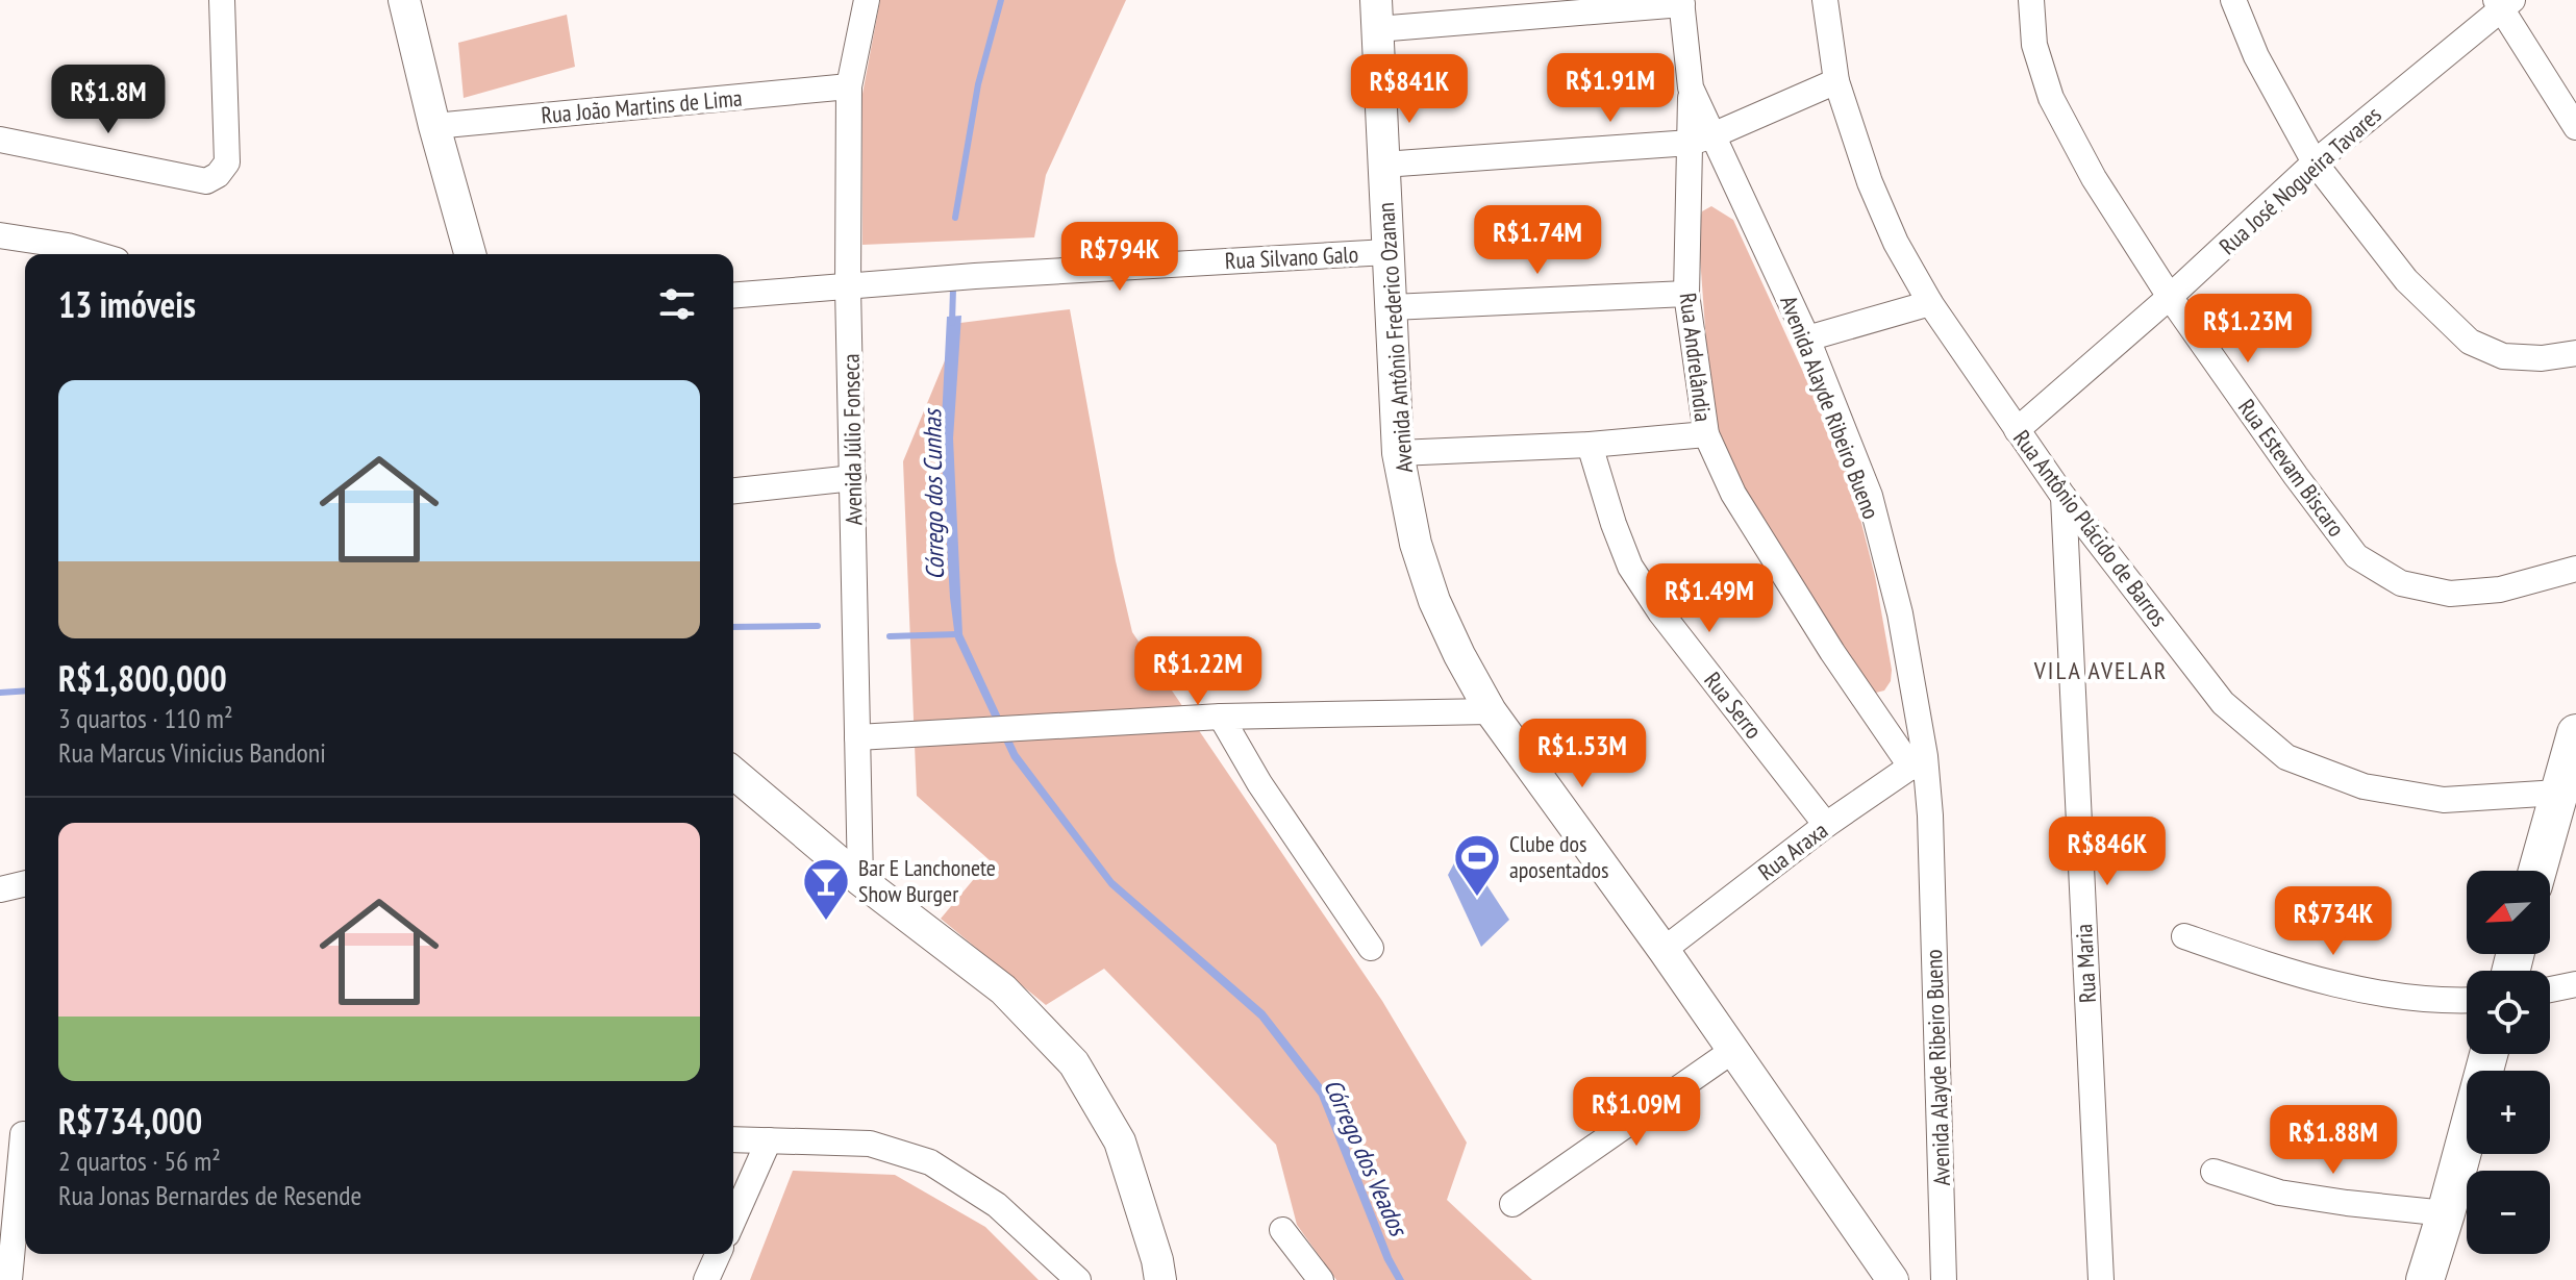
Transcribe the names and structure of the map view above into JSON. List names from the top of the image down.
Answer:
{
  "streets": {
    "street": [
      "Rua João Martins de Lima",
      "Rua José Nogueira Tavares",
      "Rua Silvano Galo",
      "Avenida Antônio Frederico Ozanan",
      "Rua Andrelândia",
      "Avenida Alayde Ribeiro Bueno",
      "Avenida Júlio Fonseca",
      "Rua Estevam Biscaro",
      "Rua Antônio Plácido de Barros",
      "Rua Serro",
      "Rua Araxa",
      "Rua Maria"
    ]
  },
  "crossings": [
    ["Rua João Martins de Lima", "Avenida Júlio Fonseca"],
    ["Rua José Nogueira Tavares", "Rua Estevam Biscaro"],
    ["Rua José Nogueira Tavares", "Rua Antônio Plácido de Barros"],
    ["Rua Silvano Galo", "Avenida Antônio Frederico Ozanan"],
    ["Rua Silvano Galo", "Avenida Júlio Fonseca"],
    ["Avenida Antônio Frederico Ozanan", "Rua Araxa"],
    ["Rua Andrelândia", "Avenida Alayde Ribeiro Bueno"],
    ["Rua Andrelândia", "Rua Araxa"],
    ["Avenida Alayde Ribeiro Bueno", "Rua Araxa"],
    ["Rua Antônio Plácido de Barros", "Rua Maria"],
    ["Rua Serro", "Rua Araxa"]
  ],
  "districts": ["VILA AVELAR"],
  "water": ["Córrego dos Cunhas", "Córrego dos Veados"],
  "places": {
    "sports": ["Clube dos aposentados"],
    "bar": ["Bar E Lanchonete Show Burger"]
  },
  "north": "bottom left",
  "page": {
    "price": [
      "R$1.91M",
      "R$841K",
      "R$1.8M",
      "R$1.74M",
      "R$794K",
      "R$1.23M",
      "R$1.49M",
      "R$1.22M",
      "R$1.53M",
      "R$846K",
      "R$734K",
      "R$1.09M",
      "R$1.88M"
    ],
    "heading": "13 imóveis",
    "list": [
      {
        "name": "R$1,800,000",
        "note": "3 quartos · 110 m² · Rua Marcus Vinicius Bandoni"
      },
      {
        "name": "R$734,000",
        "note": "2 quartos · 56 m² · Rua Jonas Bernardes de Resende"
      }
    ],
    "map_buttons": ["+", "−"]
  }
}
